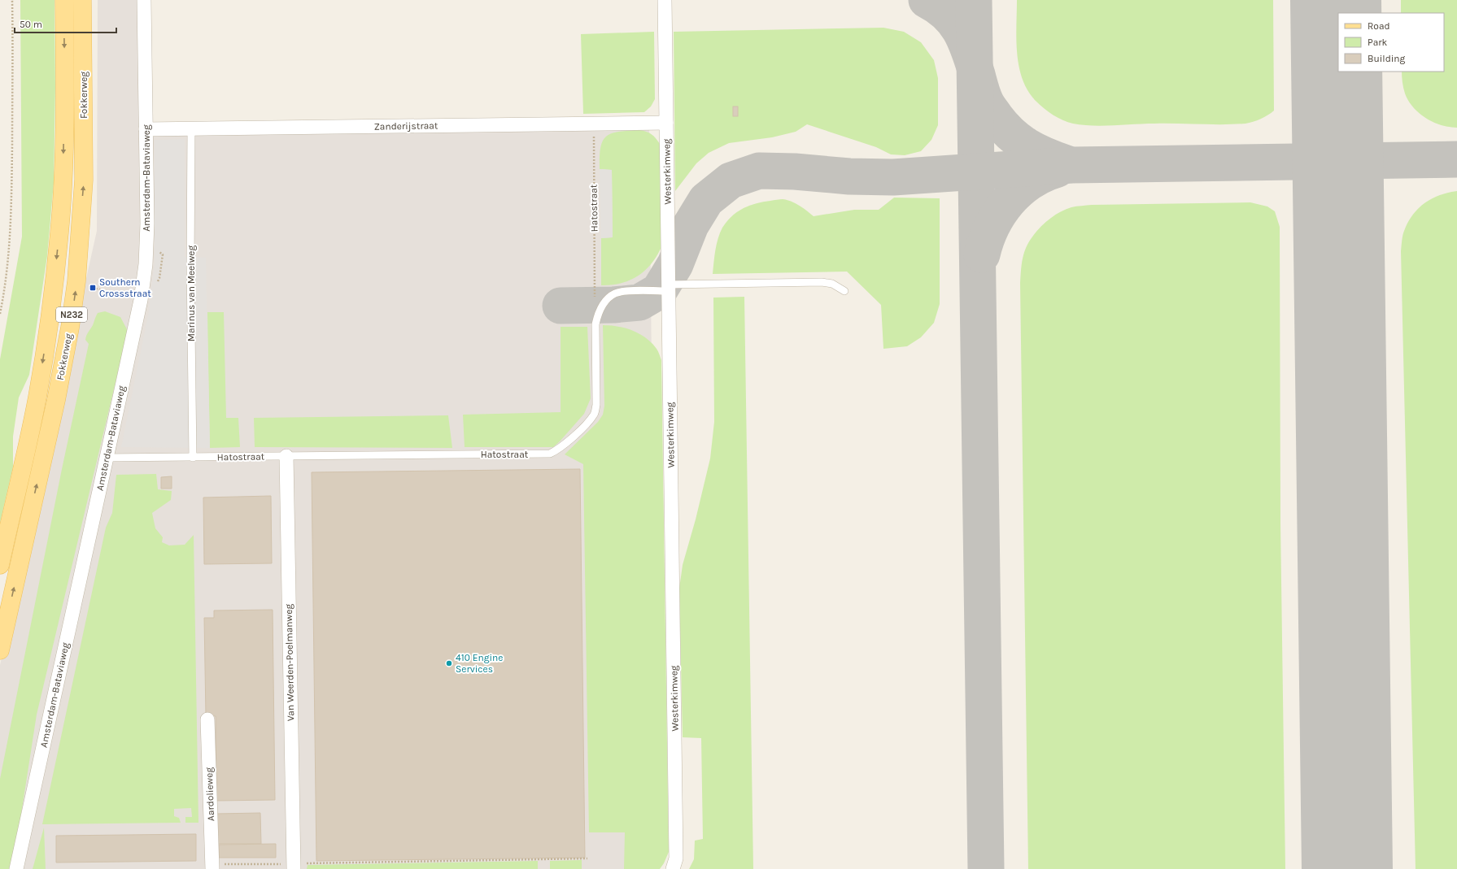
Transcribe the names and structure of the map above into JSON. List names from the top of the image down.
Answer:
{
  "streets": {
    "main road": ["Fokkerweg", "N232"],
    "street": [
      "Zanderijstraat",
      "Westerkimweg",
      "Amsterdam-Bataviaweg",
      "Van Weerden-Poelmanweg",
      "Aardolieweg"
    ],
    "lane": ["Hatostraat", "Marinus van Meelweg"]
  },
  "crossings": [
    ["Zanderijstraat", "Westerkimweg"],
    ["Zanderijstraat", "Amsterdam-Bataviaweg"],
    ["Zanderijstraat", "Hatostraat"],
    ["Zanderijstraat", "Marinus van Meelweg"],
    ["Westerkimweg", "Hatostraat"],
    ["Amsterdam-Bataviaweg", "Hatostraat"],
    ["Hatostraat", "Marinus van Meelweg"],
    ["Hatostraat", "Van Weerden-Poelmanweg"]
  ],
  "places": {
    "transit": ["Southern Crossstraat"],
    "other": ["410 Engine Services"]
  },
  "legend": ["Road", "Park", "Building"],
  "scale_bar": "50 m"
}
